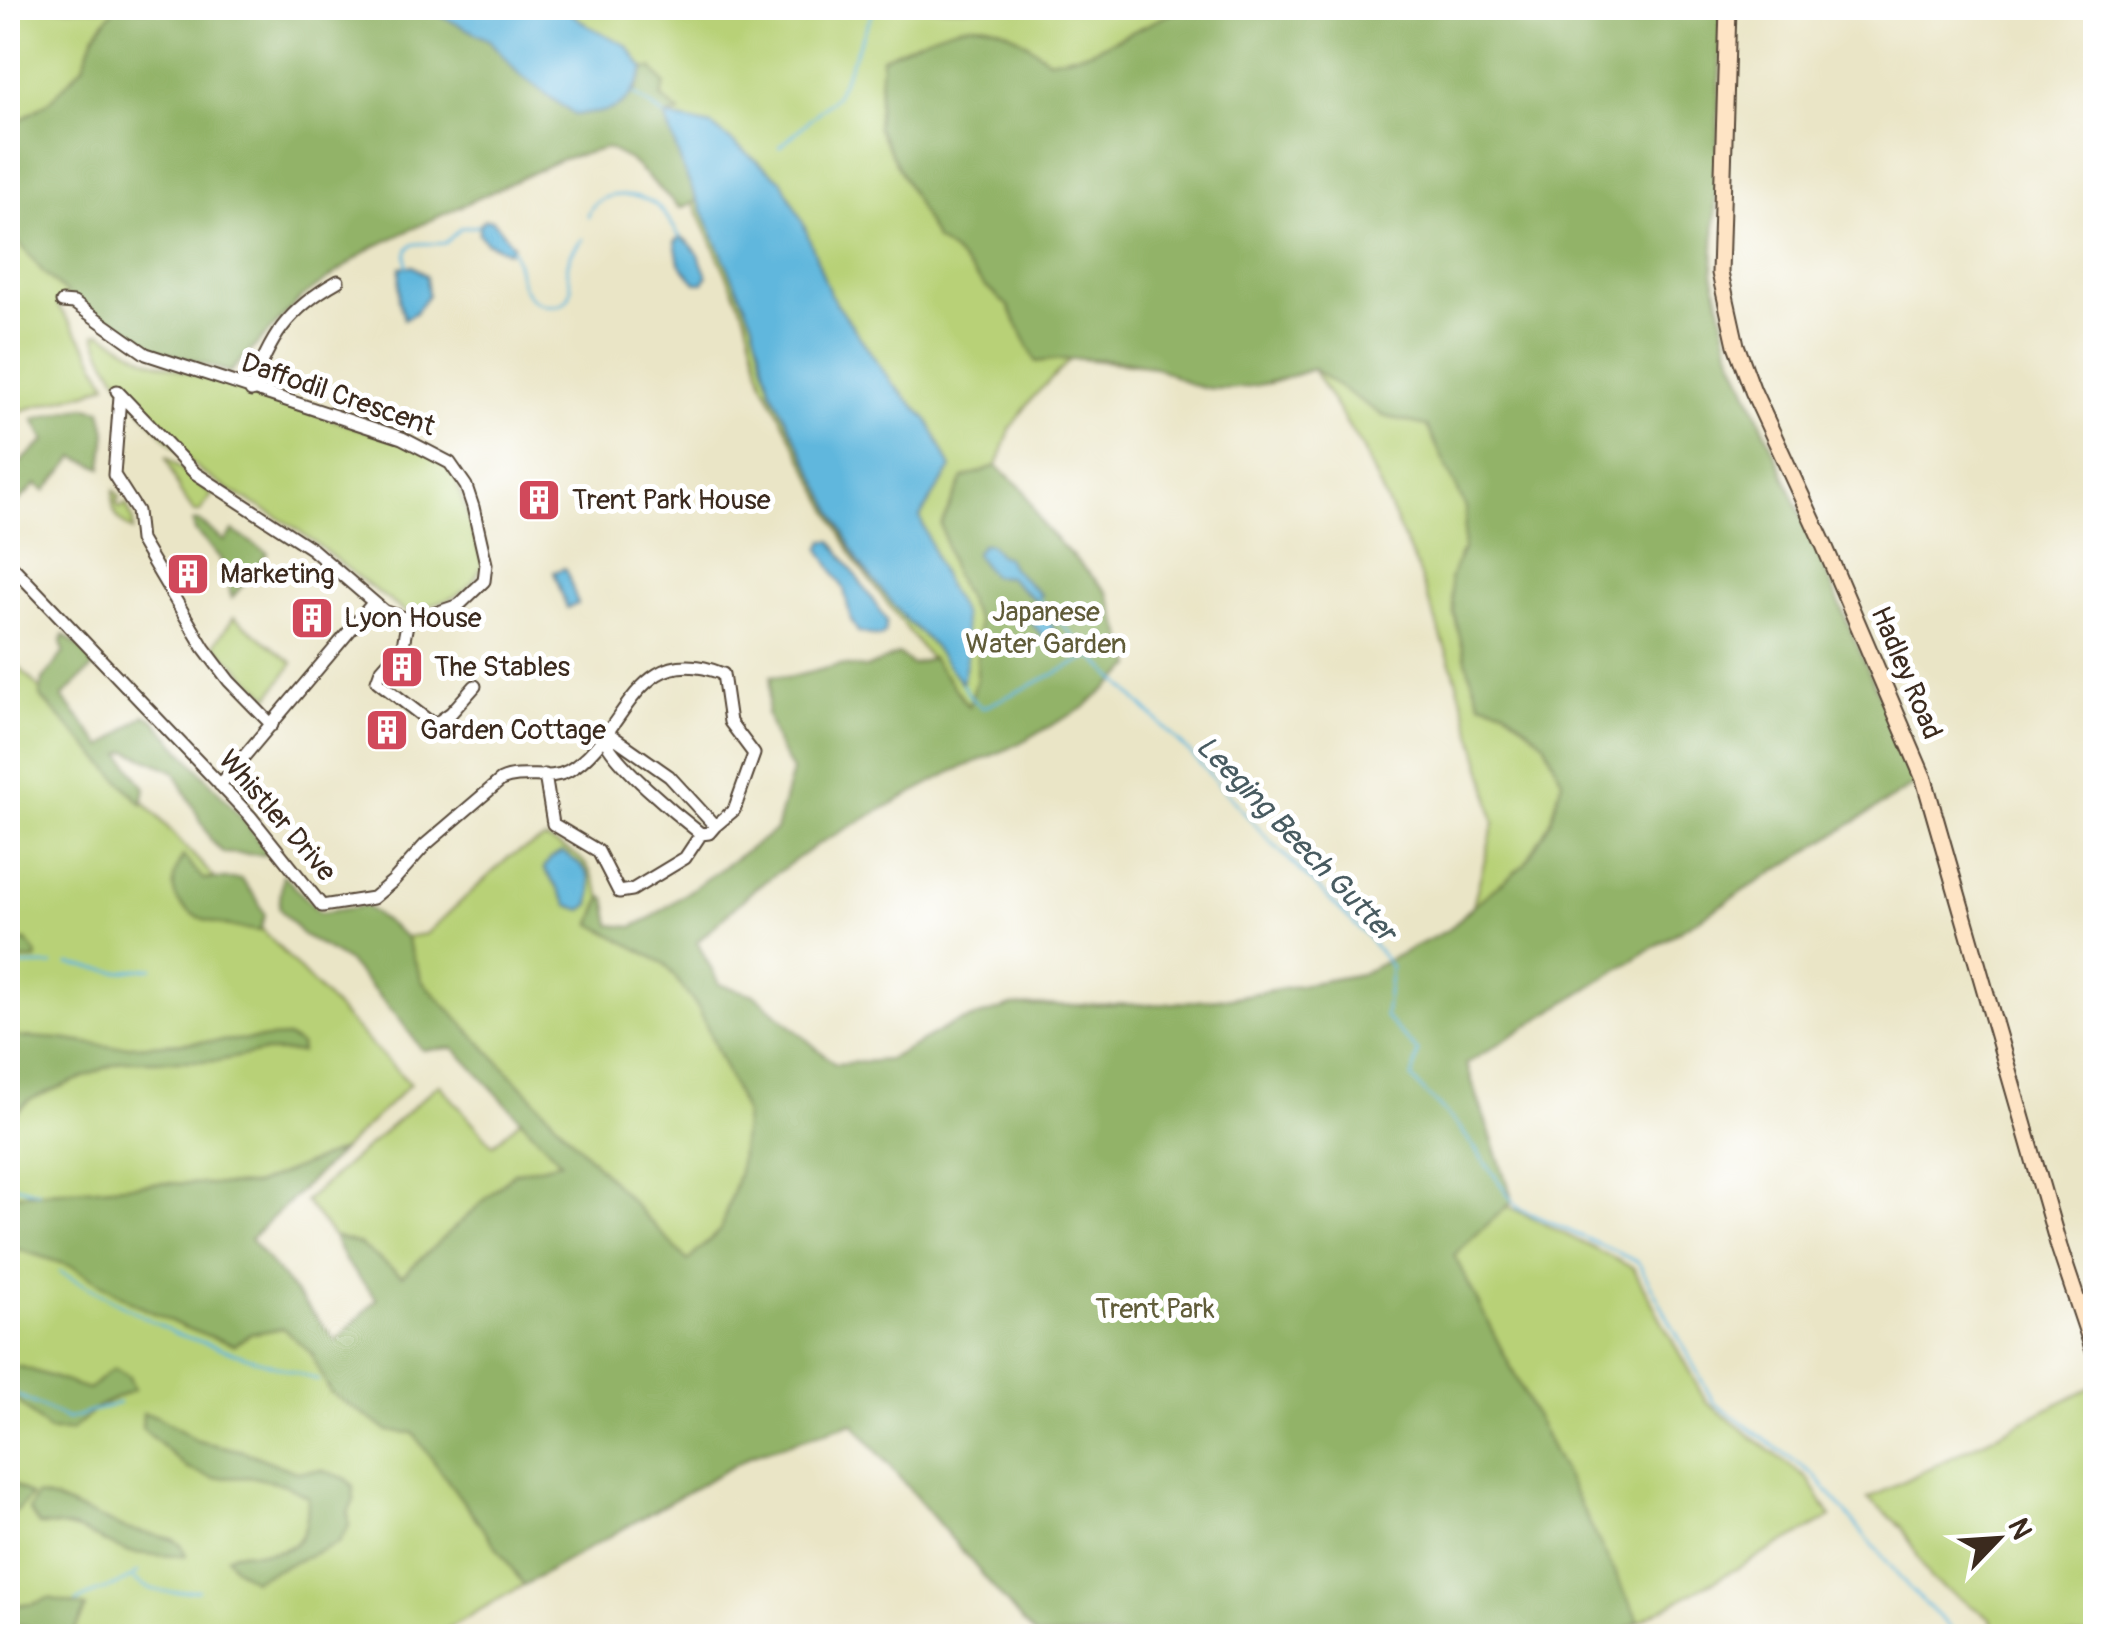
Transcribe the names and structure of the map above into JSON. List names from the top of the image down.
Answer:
{
  "streets": {
    "street": ["Daffodil Crescent", "Hadley Road", "Whistler Drive"]
  },
  "water": ["Leeging Beech Gutter"],
  "parks": ["Japanese Water Garden", "Trent Park"],
  "places": {
    "building": [
      "Trent Park House",
      "Marketing",
      "Lyon House",
      "The Stables",
      "Garden Cottage"
    ]
  },
  "north": "top right"
}
